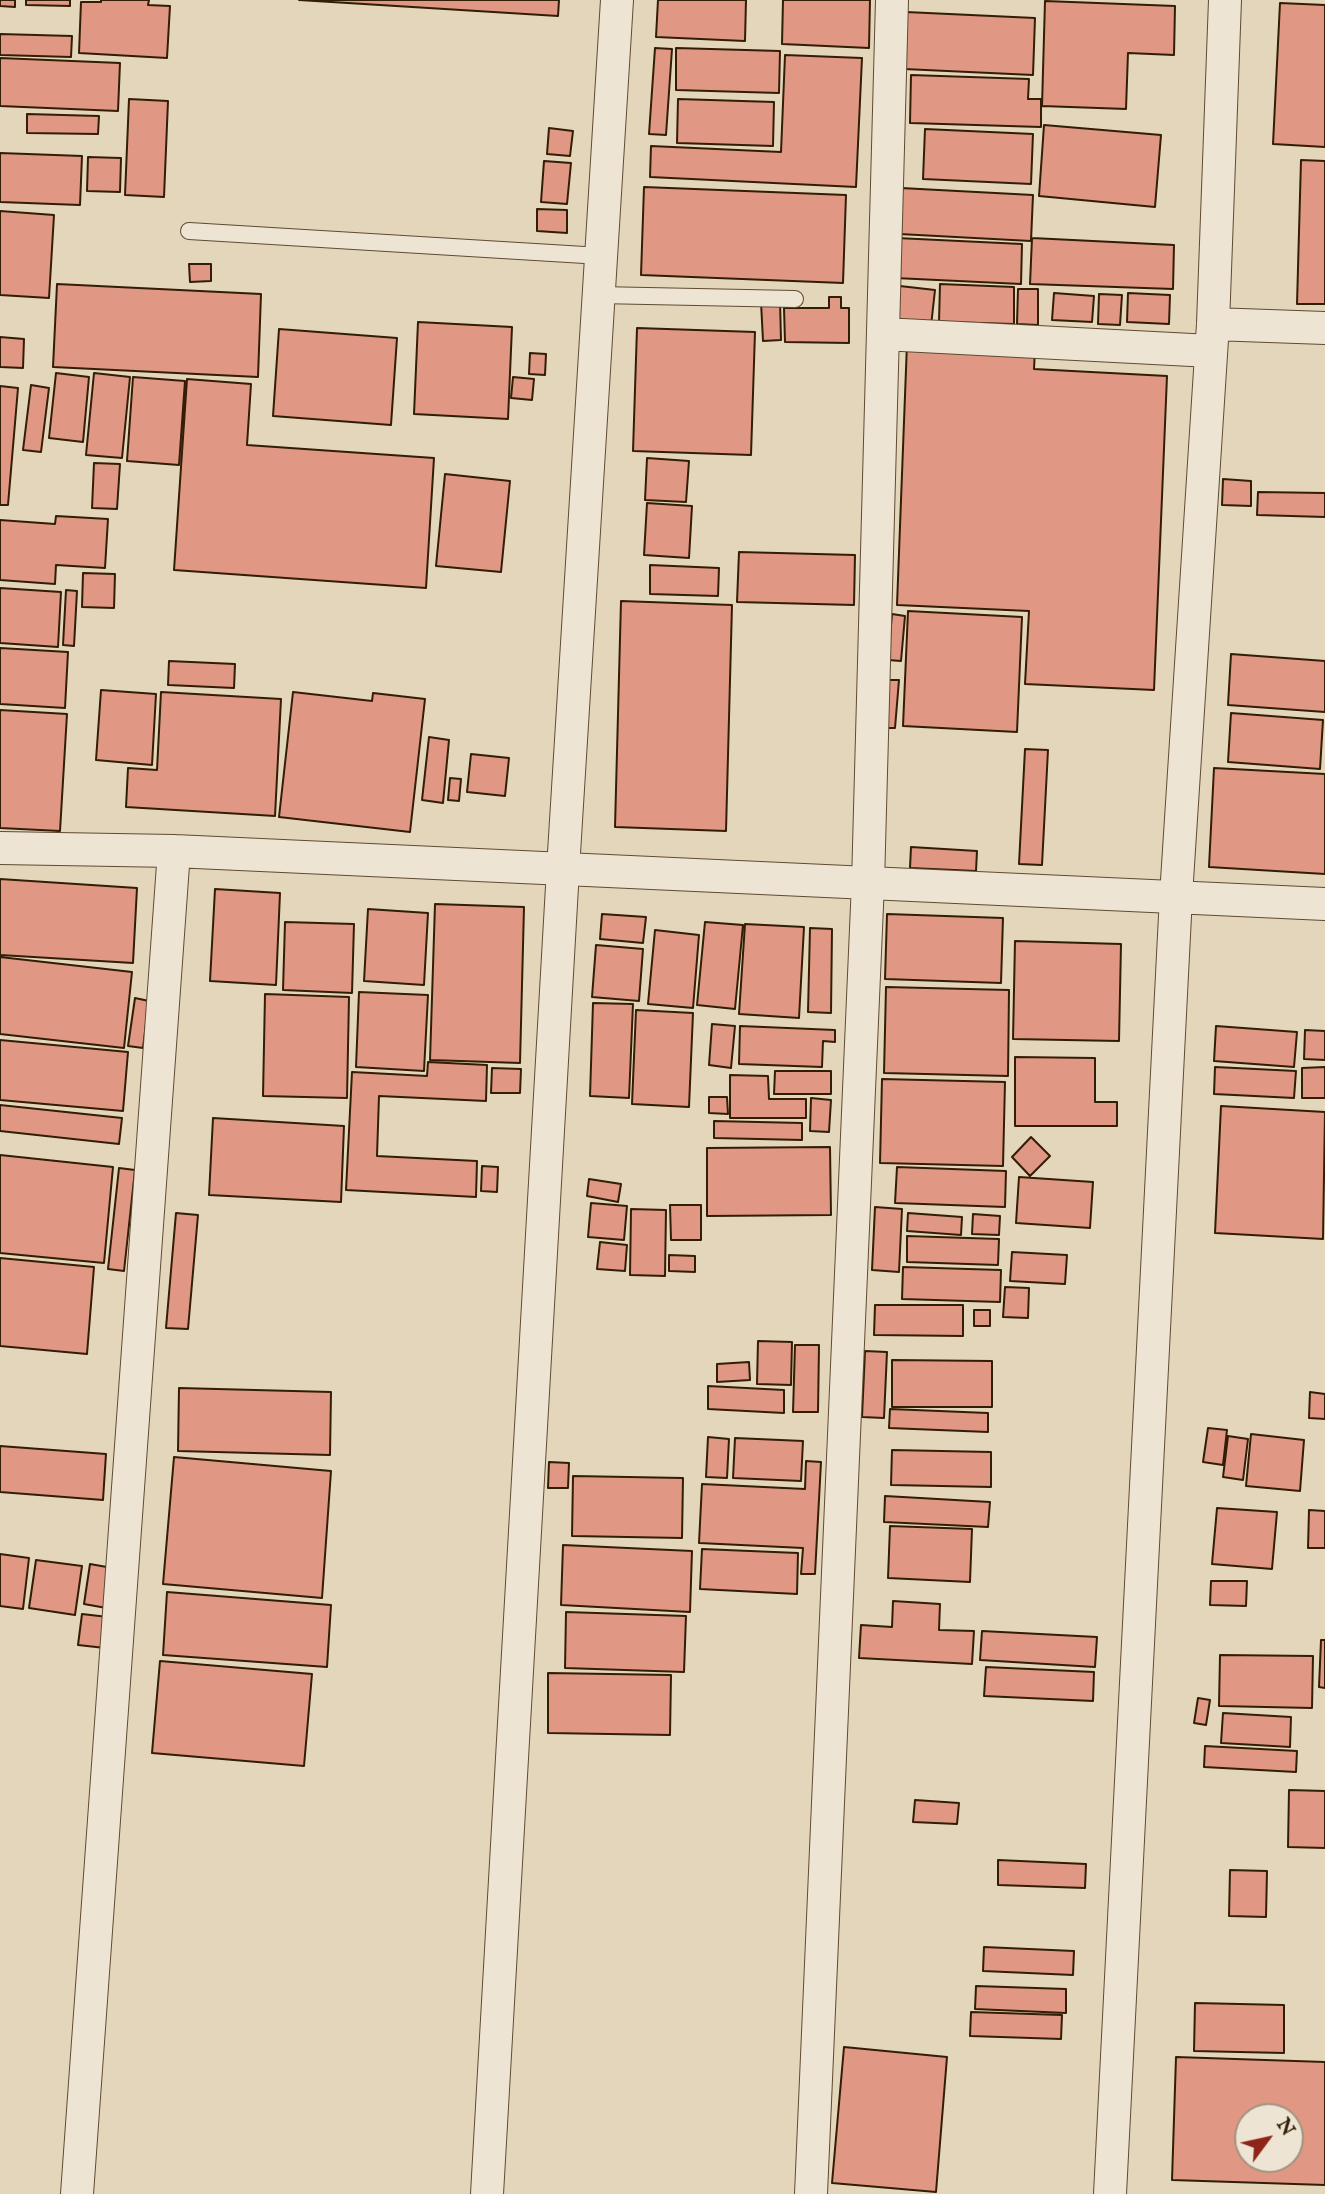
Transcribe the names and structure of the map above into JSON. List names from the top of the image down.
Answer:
{
  "north": "top right"
}
